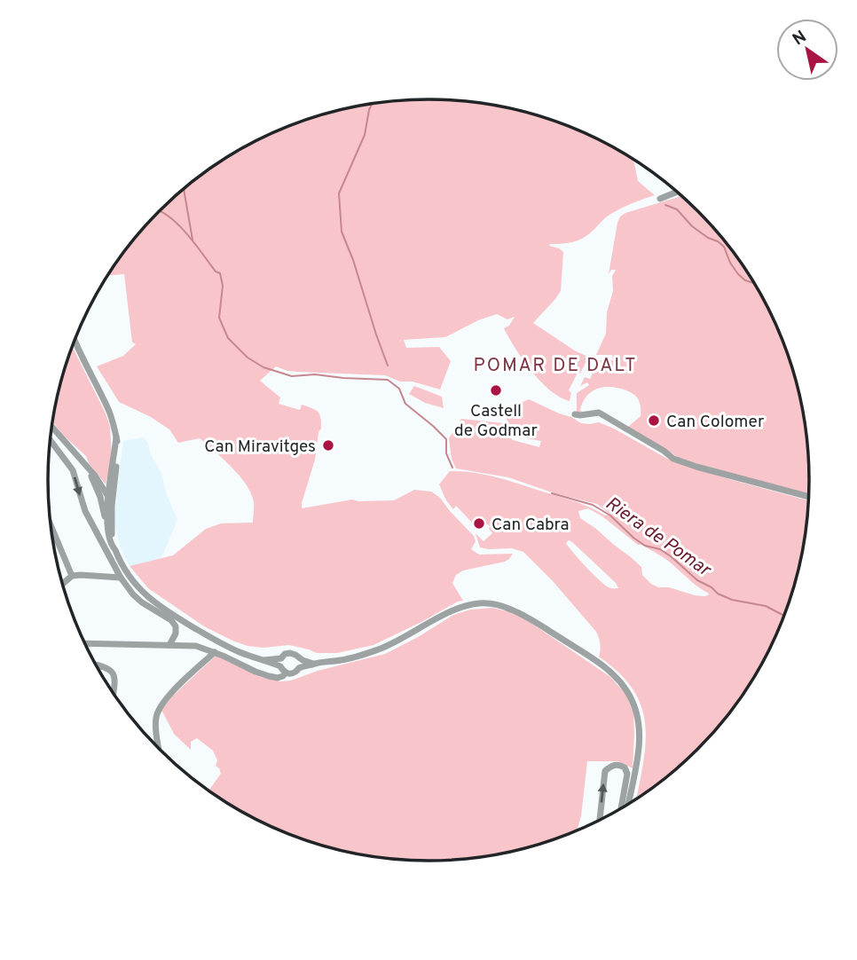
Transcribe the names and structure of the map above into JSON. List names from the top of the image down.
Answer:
{
  "districts": ["POMAR DE DALT"],
  "water": ["Riera de Pomar"],
  "places": [
    "Castell de Godmar",
    "Can Colomer",
    "Can Miravitges",
    "Can Cabra"
  ],
  "north": "top left"
}
